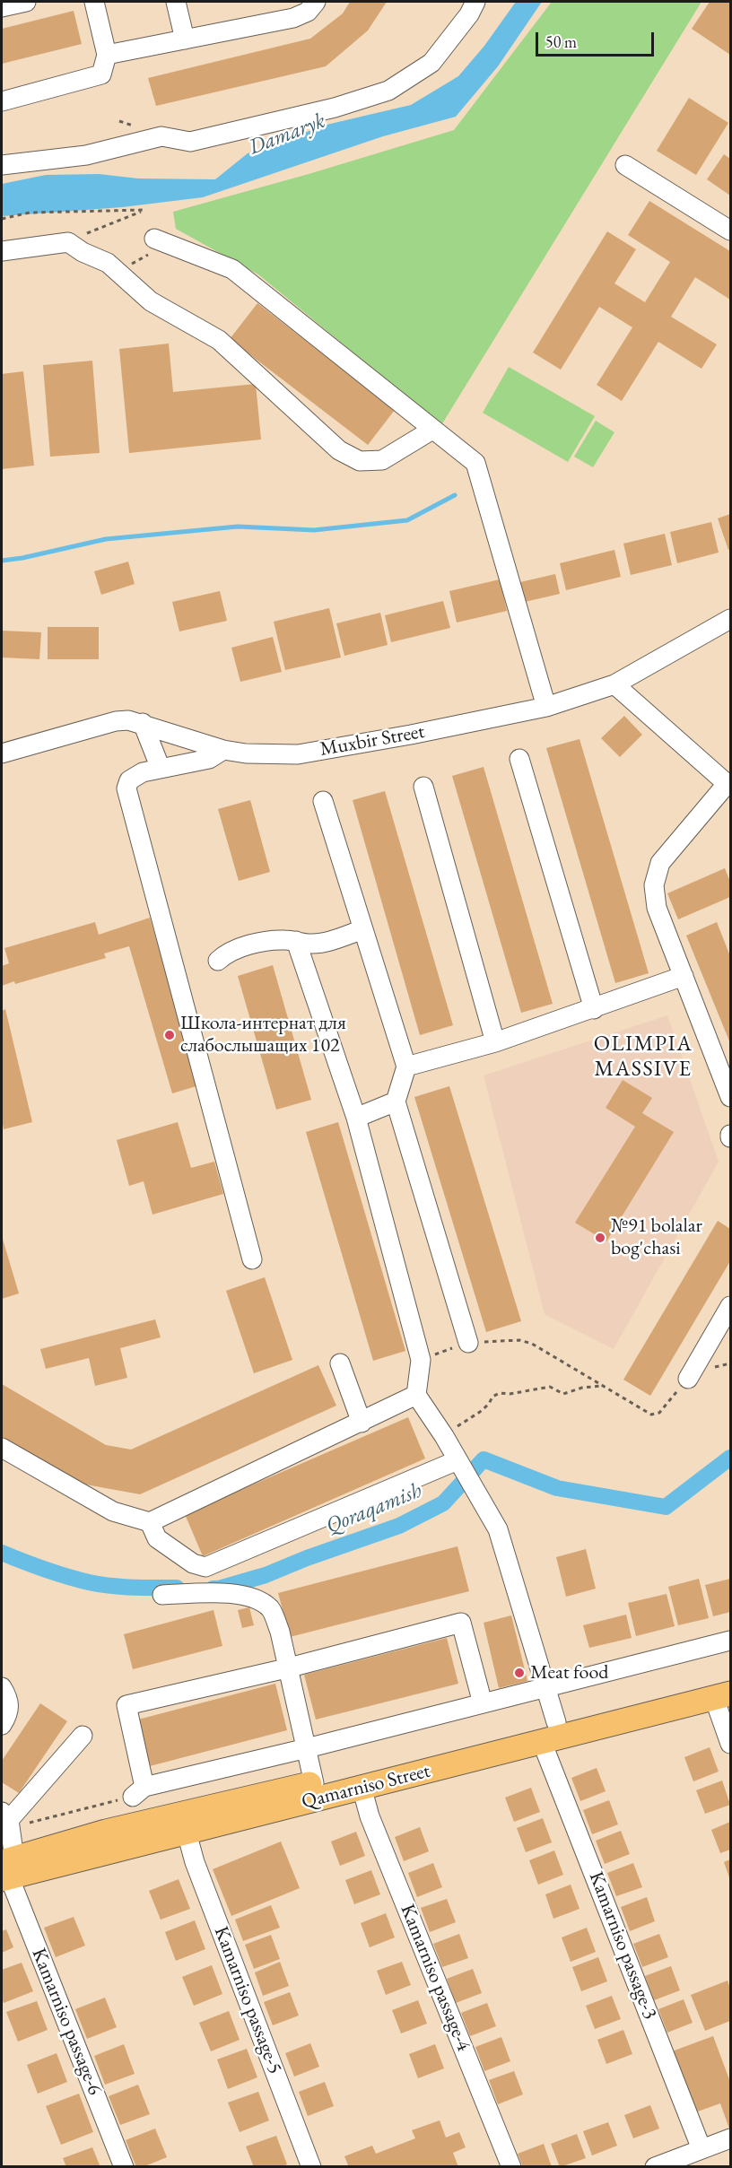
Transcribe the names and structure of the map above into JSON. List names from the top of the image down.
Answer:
{
  "streets": {
    "main road": ["Qamarniso Street"],
    "street": [
      "Muxbir Street",
      "Kamarniso passage-3",
      "Kamarniso passage-4",
      "Kamarniso passage-5",
      "Kamarniso passage-6"
    ]
  },
  "crossings": [
    ["Qamarniso Street", "Kamarniso passage-3"],
    ["Qamarniso Street", "Kamarniso passage-4"],
    ["Qamarniso Street", "Kamarniso passage-5"],
    ["Qamarniso Street", "Kamarniso passage-6"]
  ],
  "districts": ["OLIMPIA MASSIVE"],
  "water": ["Damaryk", "Qoraqamish"],
  "places": ["Школа-интернат для слабослышащих 102", "№91 bolalar bog'chasi", "Meat food"],
  "scale_bar": "50 m"
}
